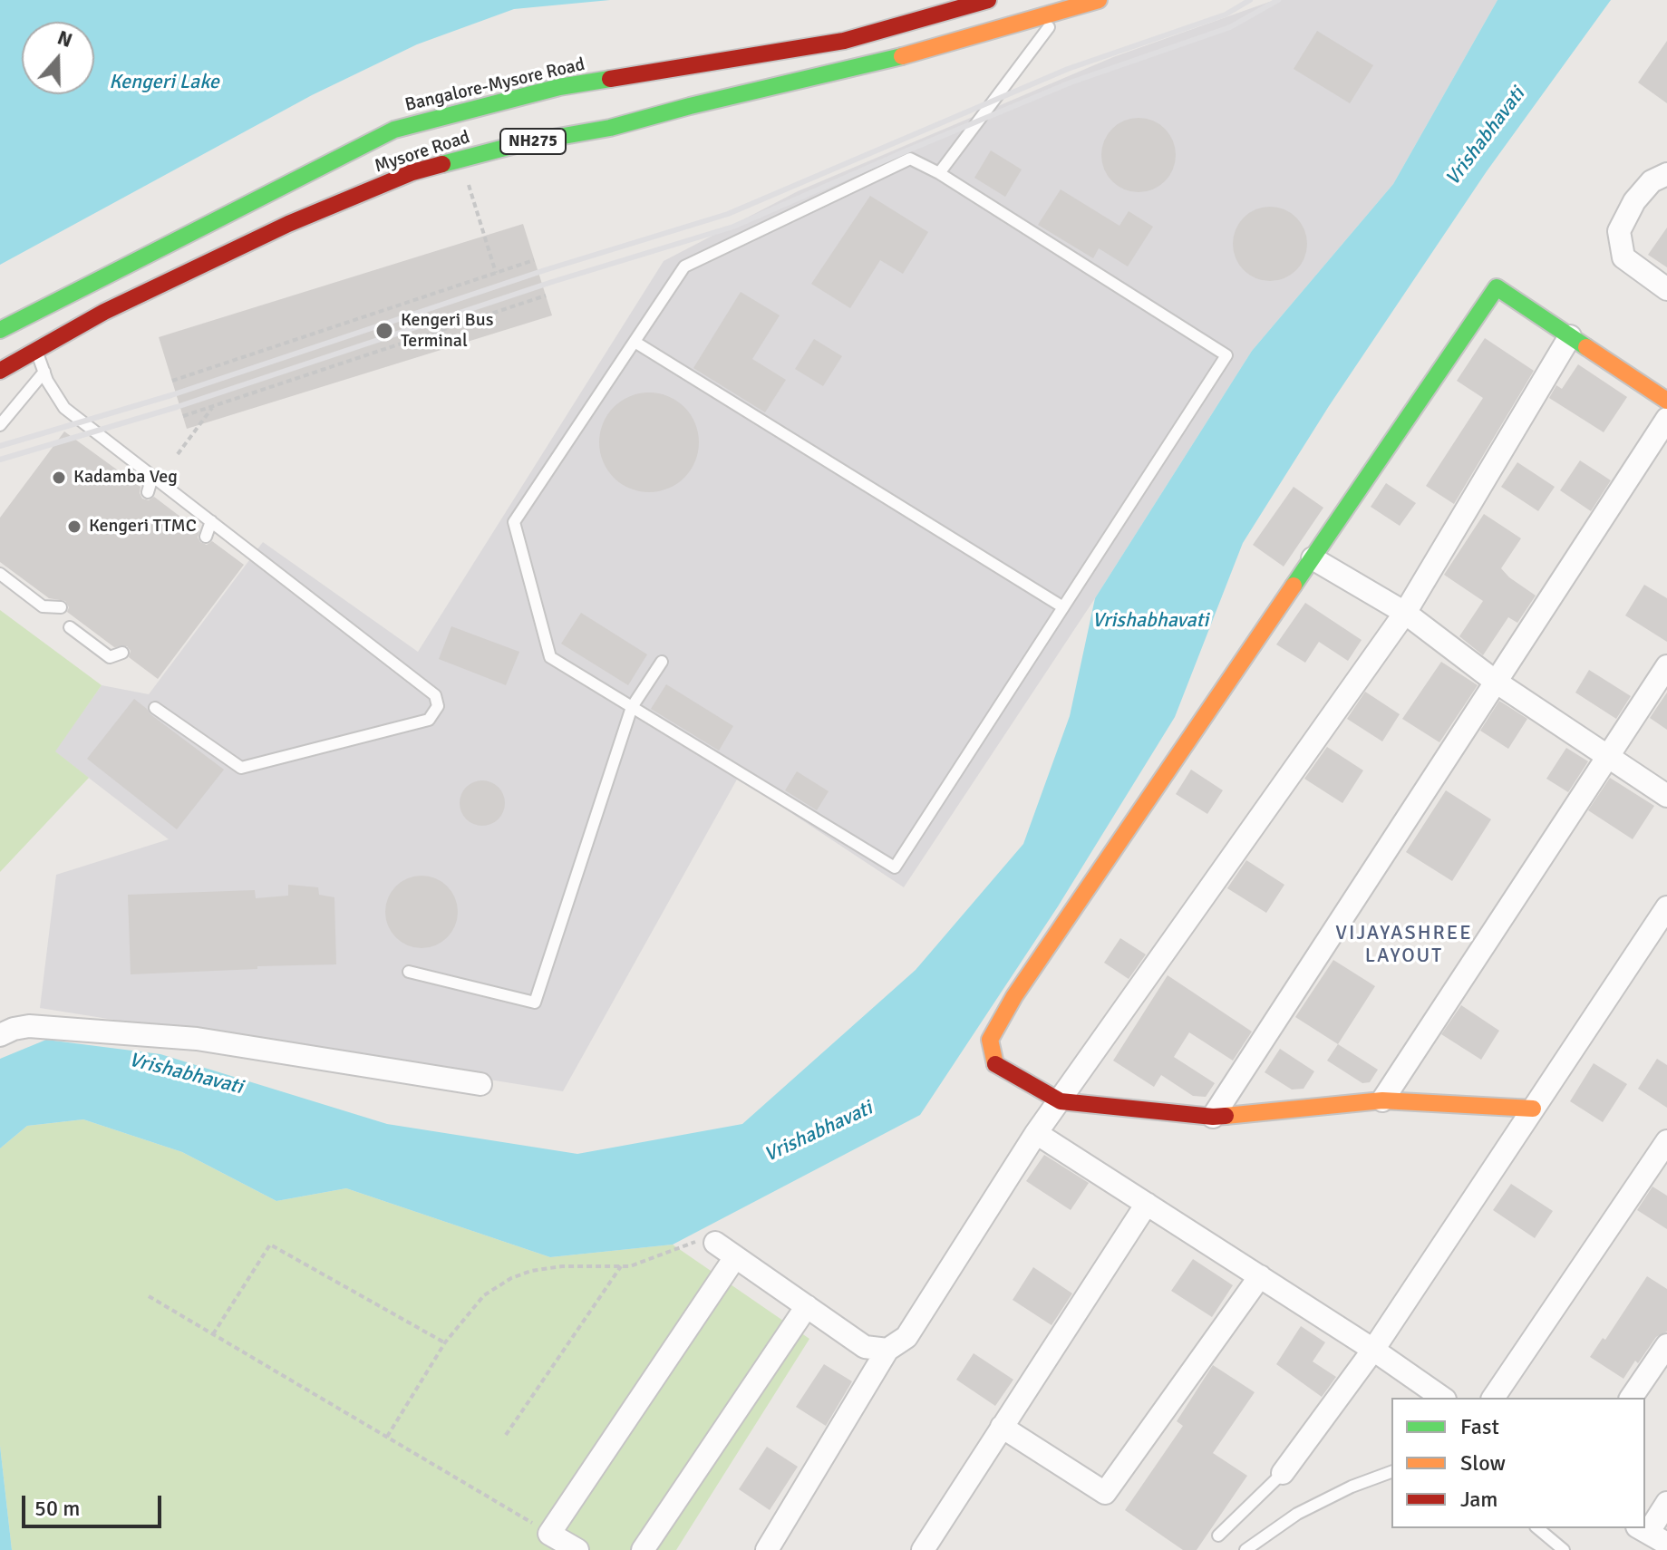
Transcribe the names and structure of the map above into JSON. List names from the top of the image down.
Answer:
{
  "streets": {
    "main road": ["Bangalore-Mysore Road", "NH275", "Mysore Road"]
  },
  "districts": ["VIJAYASHREE LAYOUT"],
  "water": ["Kengeri Lake", "Vrishabhavati"],
  "places": ["Kengeri Bus Terminal", "Kadamba Veg", "Kengeri TTMC"],
  "legend": ["Fast", "Slow", "Jam"],
  "scale_bar": "50 m",
  "north": "top"
}
